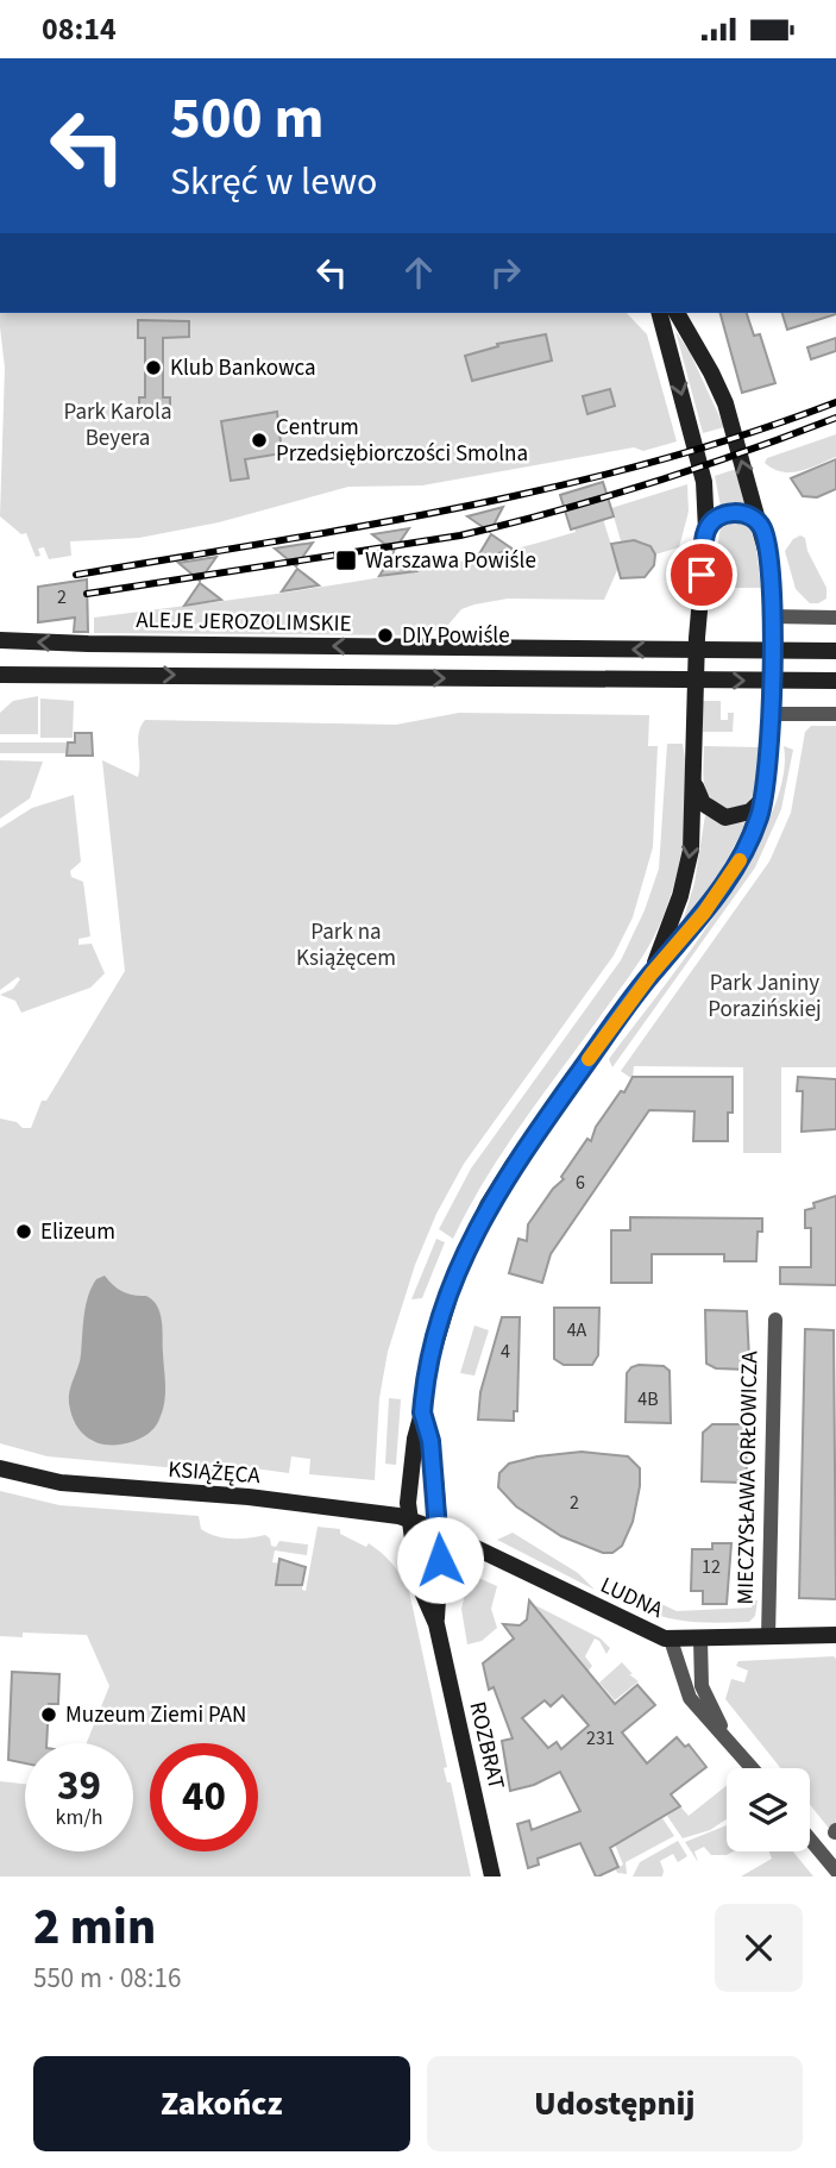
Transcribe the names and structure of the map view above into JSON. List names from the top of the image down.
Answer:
{
  "streets": {
    "street": [
      "ALEJE JEROZOLIMSKIE",
      "KSIĄŻĘCA",
      "MIECZYSŁAWA ORŁOWICZA",
      "LUDNA",
      "ROZBRAT"
    ]
  },
  "crossings": [
    ["KSIĄŻĘCA", "LUDNA"],
    ["KSIĄŻĘCA", "ROZBRAT"],
    ["MIECZYSŁAWA ORŁOWICZA", "LUDNA"],
    ["LUDNA", "ROZBRAT"]
  ],
  "parks": ["Park Karola Beyera", "Park na Książęcem", "Park Janiny Porazińskiej"],
  "places": {
    "other": [
      "Klub Bankowca",
      "Centrum Przedsiębiorczości Smolna",
      "DIY Powiśle",
      "Elizeum",
      "Muzeum Ziemi PAN"
    ],
    "transit": ["Warszawa Powiśle"]
  },
  "house_numbers": [
    "2",
    "6",
    "4A",
    "4",
    "4B",
    "2",
    "12",
    "231"
  ],
  "page": {
    "status": "08:14",
    "turn": ["500 m", "Skręć w lewo"],
    "speed": "39 km/h",
    "limit": "40",
    "heading": ["2 min", "550 m · 08:16"],
    "buttons": ["Zakończ", "Udostępnij"]
  }
}
